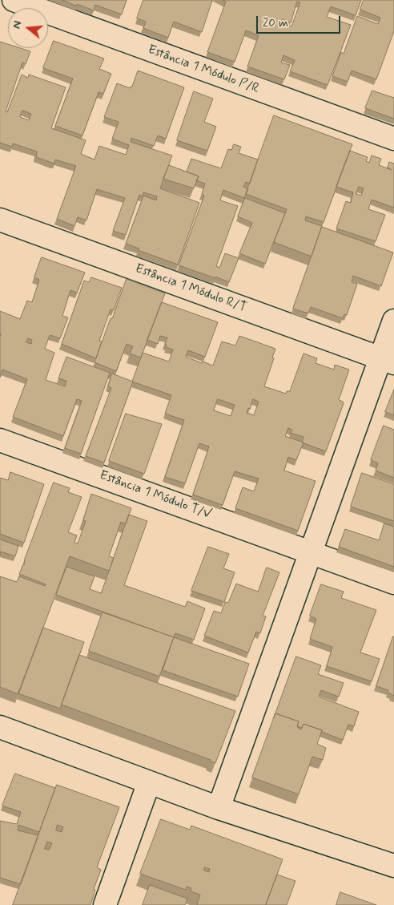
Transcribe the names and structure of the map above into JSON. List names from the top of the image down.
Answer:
{
  "streets": {
    "street": ["Estância 1 Módulo P/R", "Estância 1 Módulo R/T", "Estância 1 Módulo T/V"]
  },
  "scale_bar": "20 m",
  "north": "left"
}
